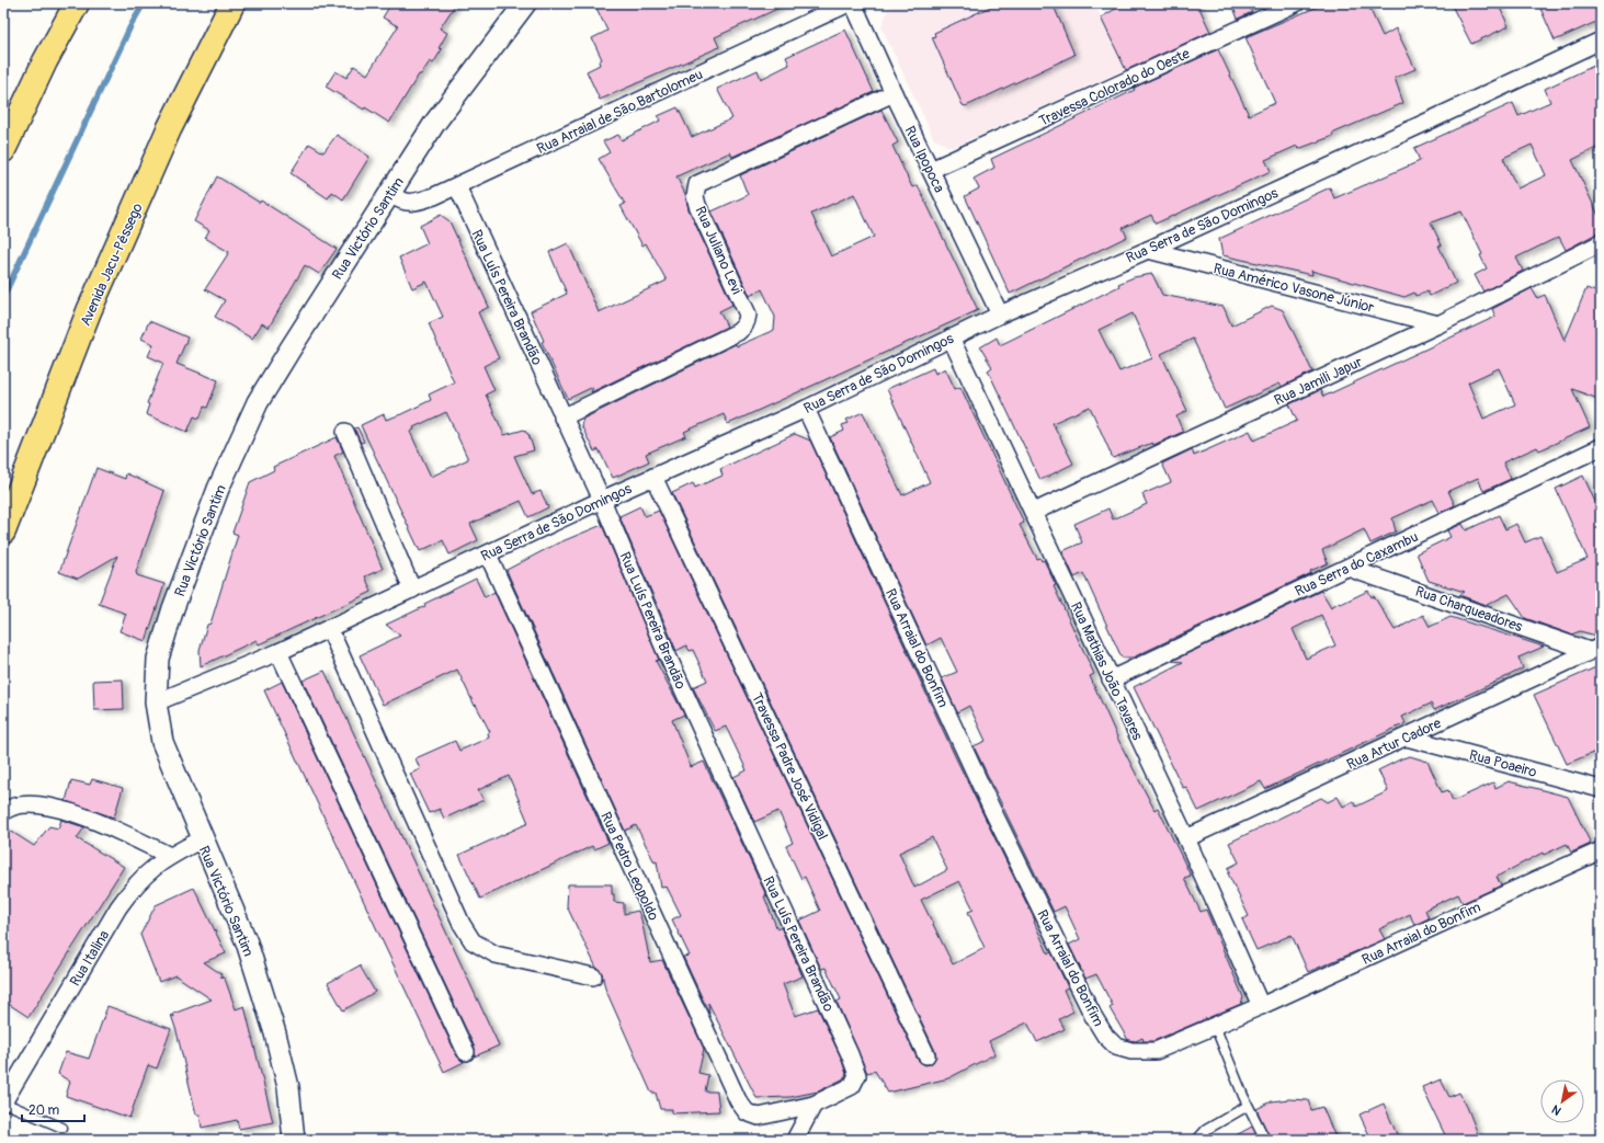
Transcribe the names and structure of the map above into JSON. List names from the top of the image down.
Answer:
{
  "streets": {
    "highway": ["Avenida Jacu-Pêssego"],
    "street": [
      "Travessa Colorado do Oeste",
      "Rua Arraial de São Bartolomeu",
      "Rua Ipopoca",
      "Rua Serra de São Domingos",
      "Rua Victório Santim",
      "Rua Juliano Levi",
      "Rua Américo Vasone Júnior",
      "Rua Luís Pereira Brandão",
      "Rua Jamili Japur",
      "Rua Serra do Caxambu",
      "Rua Charqueadores",
      "Rua Arraial do Bonfim",
      "Rua Mathias João Tavares",
      "Rua Artur Cadore",
      "Rua Poaeiro",
      "Travessa Padre José Vidigal",
      "Rua Pedro Leopoldo",
      "Rua Italina"
    ]
  },
  "crossings": [
    ["Travessa Colorado do Oeste", "Rua Ipopoca"],
    ["Rua Arraial de São Bartolomeu", "Rua Victório Santim"],
    ["Rua Arraial de São Bartolomeu", "Rua Luís Pereira Brandão"],
    ["Rua Ipopoca", "Rua Serra de São Domingos"],
    ["Rua Ipopoca", "Rua Juliano Levi"],
    ["Rua Serra de São Domingos", "Rua Victório Santim"],
    ["Rua Serra de São Domingos", "Rua Américo Vasone Júnior"],
    ["Rua Serra de São Domingos", "Rua Luís Pereira Brandão"],
    ["Rua Serra de São Domingos", "Rua Arraial do Bonfim"],
    ["Rua Serra de São Domingos", "Rua Mathias João Tavares"],
    ["Rua Serra de São Domingos", "Travessa Padre José Vidigal"],
    ["Rua Serra de São Domingos", "Rua Pedro Leopoldo"],
    ["Rua Victório Santim", "Rua Italina"],
    ["Rua Juliano Levi", "Rua Luís Pereira Brandão"],
    ["Rua Américo Vasone Júnior", "Rua Jamili Japur"],
    ["Rua Luís Pereira Brandão", "Rua Pedro Leopoldo"],
    ["Rua Jamili Japur", "Rua Mathias João Tavares"],
    ["Rua Serra do Caxambu", "Rua Charqueadores"],
    ["Rua Serra do Caxambu", "Rua Mathias João Tavares"],
    ["Rua Charqueadores", "Rua Artur Cadore"],
    ["Rua Arraial do Bonfim", "Rua Mathias João Tavares"],
    ["Rua Mathias João Tavares", "Rua Artur Cadore"],
    ["Rua Artur Cadore", "Rua Poaeiro"]
  ],
  "scale_bar": "20 m",
  "north": "bottom left"
}
